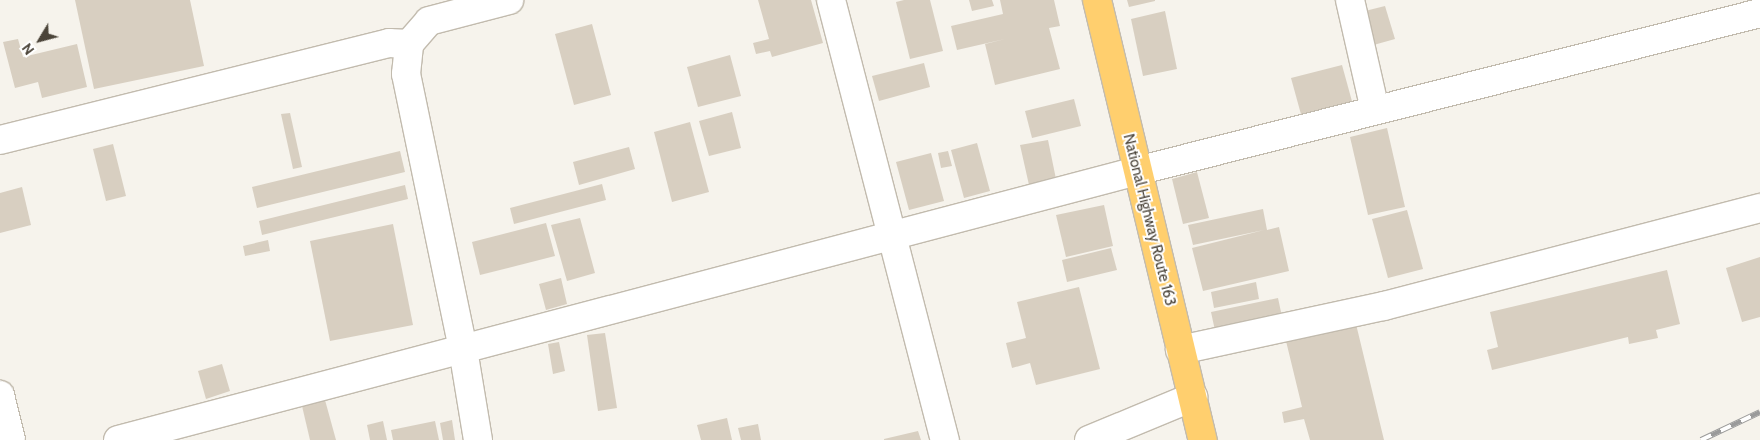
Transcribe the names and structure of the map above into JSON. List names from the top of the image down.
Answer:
{
  "streets": {
    "highway": ["National Highway Route 163"]
  },
  "north": "bottom left"
}
